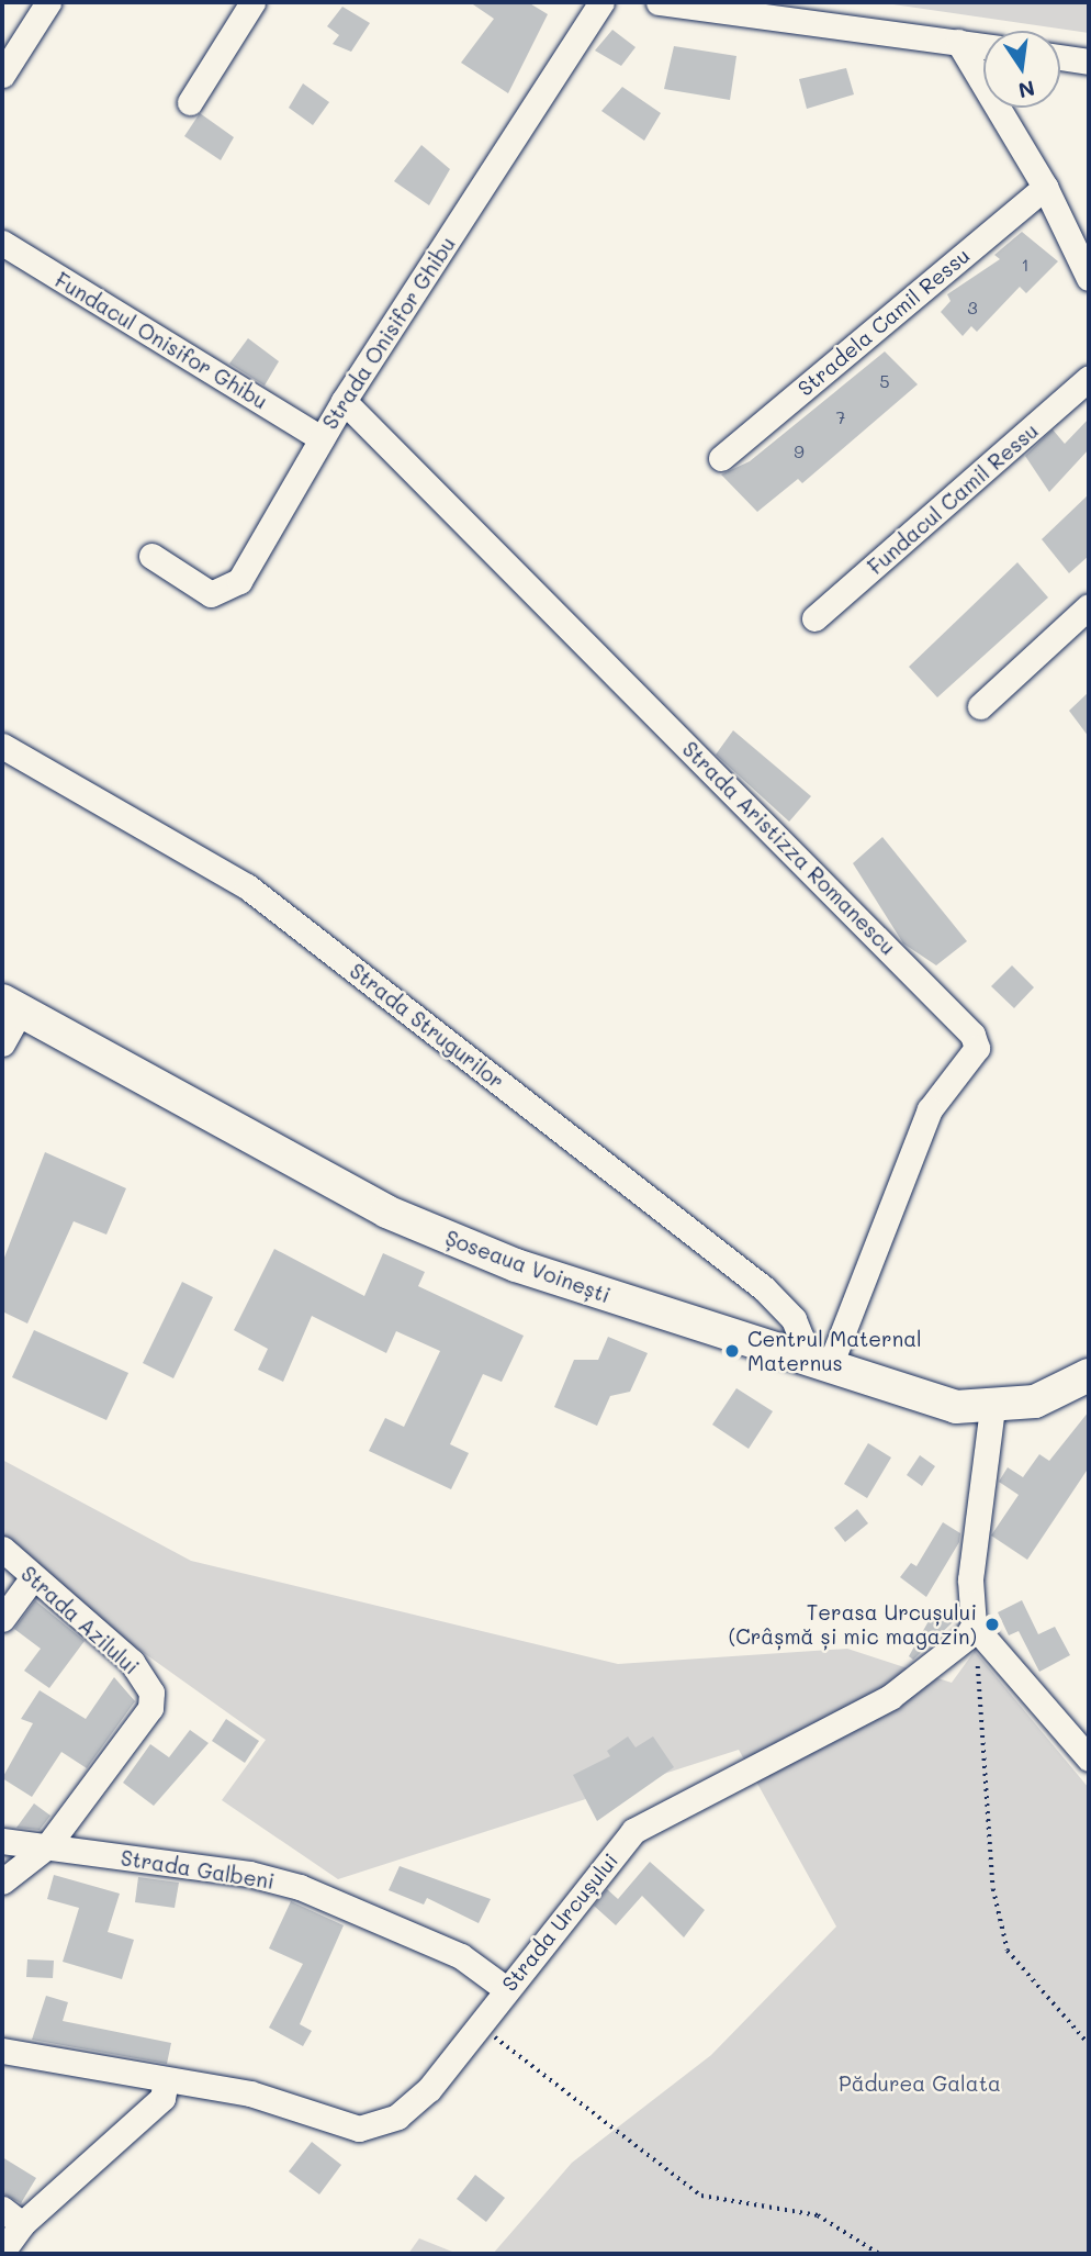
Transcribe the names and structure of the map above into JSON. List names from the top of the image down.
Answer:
{
  "streets": {
    "main road": ["Șoseaua Voinești"],
    "street": [
      "Stradela Camil Ressu",
      "Strada Onisifor Ghibu",
      "Fundacul Onisifor Ghibu",
      "Fundacul Camil Ressu",
      "Strada Aristizza Romanescu",
      "Strada Strugurilor",
      "Strada Azilului",
      "Strada Galbeni",
      "Strada Urcușului"
    ]
  },
  "crossings": [
    ["Strada Onisifor Ghibu", "Fundacul Onisifor Ghibu"],
    ["Strada Onisifor Ghibu", "Strada Aristizza Romanescu"],
    ["Strada Aristizza Romanescu", "Șoseaua Voinești"],
    ["Strada Strugurilor", "Șoseaua Voinești"],
    ["Strada Azilului", "Strada Galbeni"],
    ["Strada Galbeni", "Strada Urcușului"]
  ],
  "parks": ["Pădurea Galata"],
  "places": ["Centrul Maternal Maternus", "Terasa Urcușului (Crâșmă și mic magazin)"],
  "house_numbers": [
    "1",
    "3",
    "5",
    "7",
    "9"
  ],
  "north": "bottom"
}
